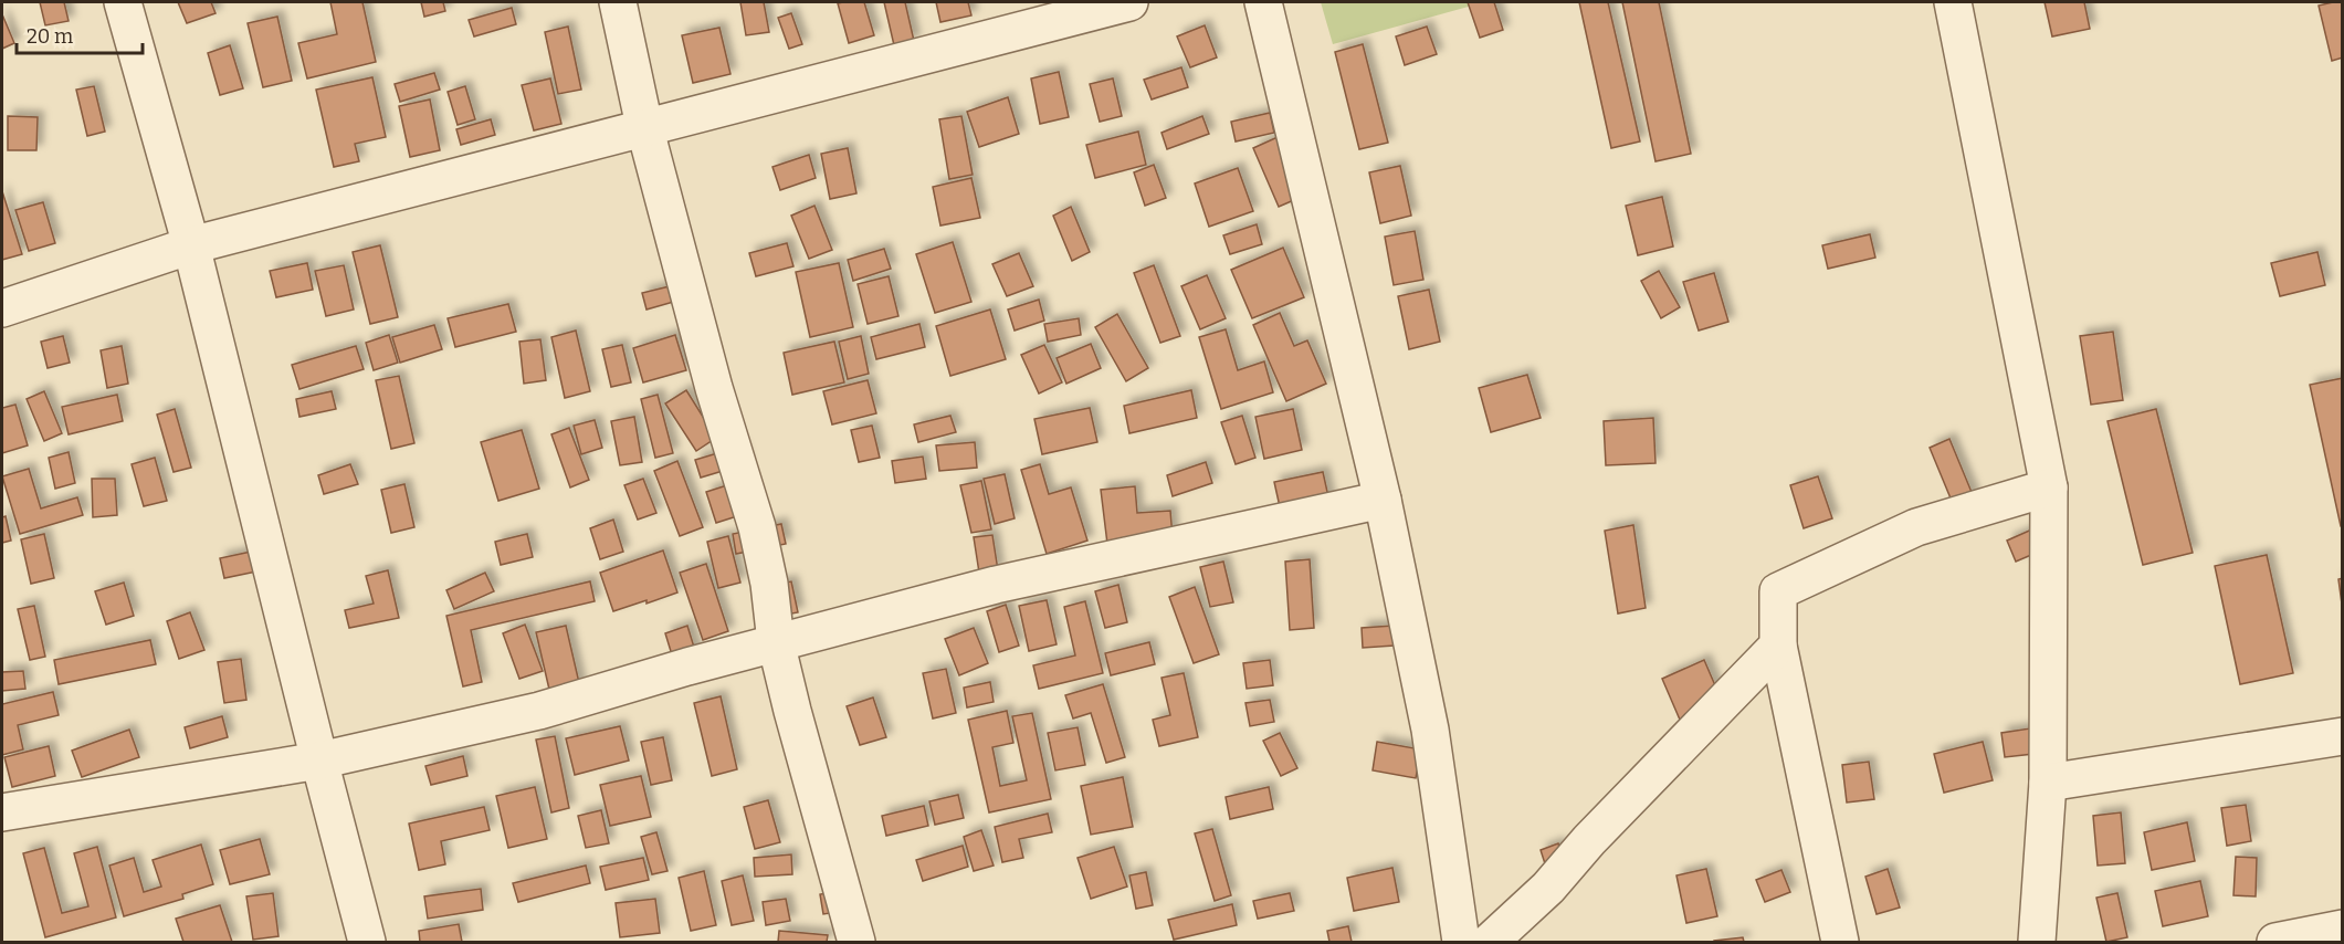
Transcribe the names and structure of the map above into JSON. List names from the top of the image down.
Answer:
{
  "scale_bar": "20 m"
}
